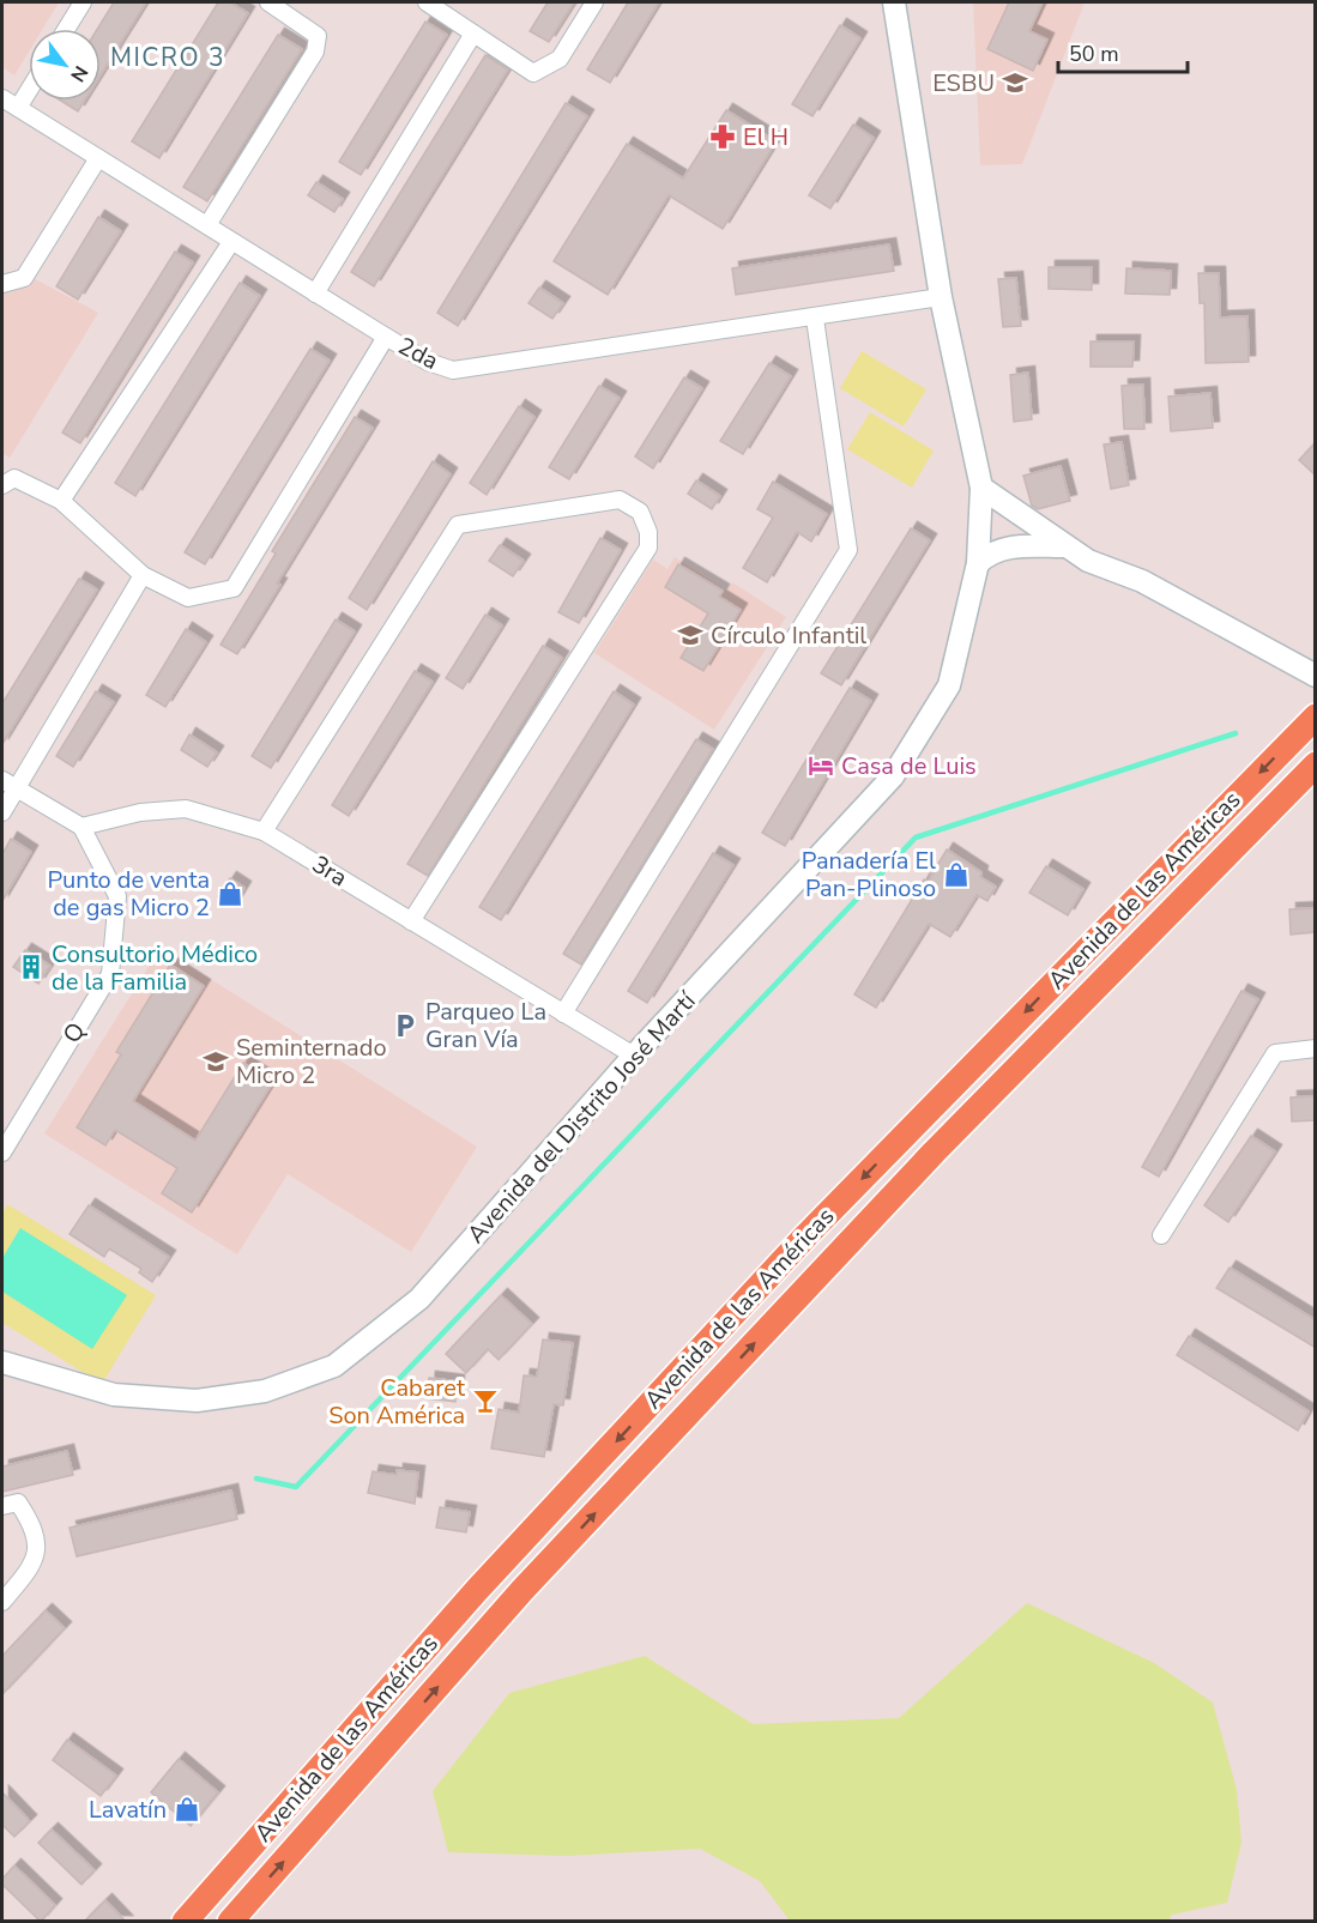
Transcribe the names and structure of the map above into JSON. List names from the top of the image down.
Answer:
{
  "streets": {
    "main road": ["Avenida de las Américas", "Avenida del Distrito José Martí"],
    "street": ["2da", "3ra", "Q"]
  },
  "crossings": [
    ["2da", "Avenida del Distrito José Martí"],
    ["3ra", "Q"],
    ["3ra", "Avenida del Distrito José Martí"]
  ],
  "districts": ["MICRO 3"],
  "places": {
    "school or university": ["ESBU", "Círculo Infantil", "Seminternado Micro 2"],
    "pharmacy": ["El H"],
    "hotel": ["Casa de Luis"],
    "shop": ["Panadería El Pan-Plinoso", "Punto de venta de gas Micro 2", "Lavatín"],
    "building": ["Consultorio Médico de la Familia"],
    "parking": ["Parqueo La Gran Vía"],
    "bar": ["Cabaret Son América"]
  },
  "scale_bar": "50 m",
  "north": "bottom right"
}
